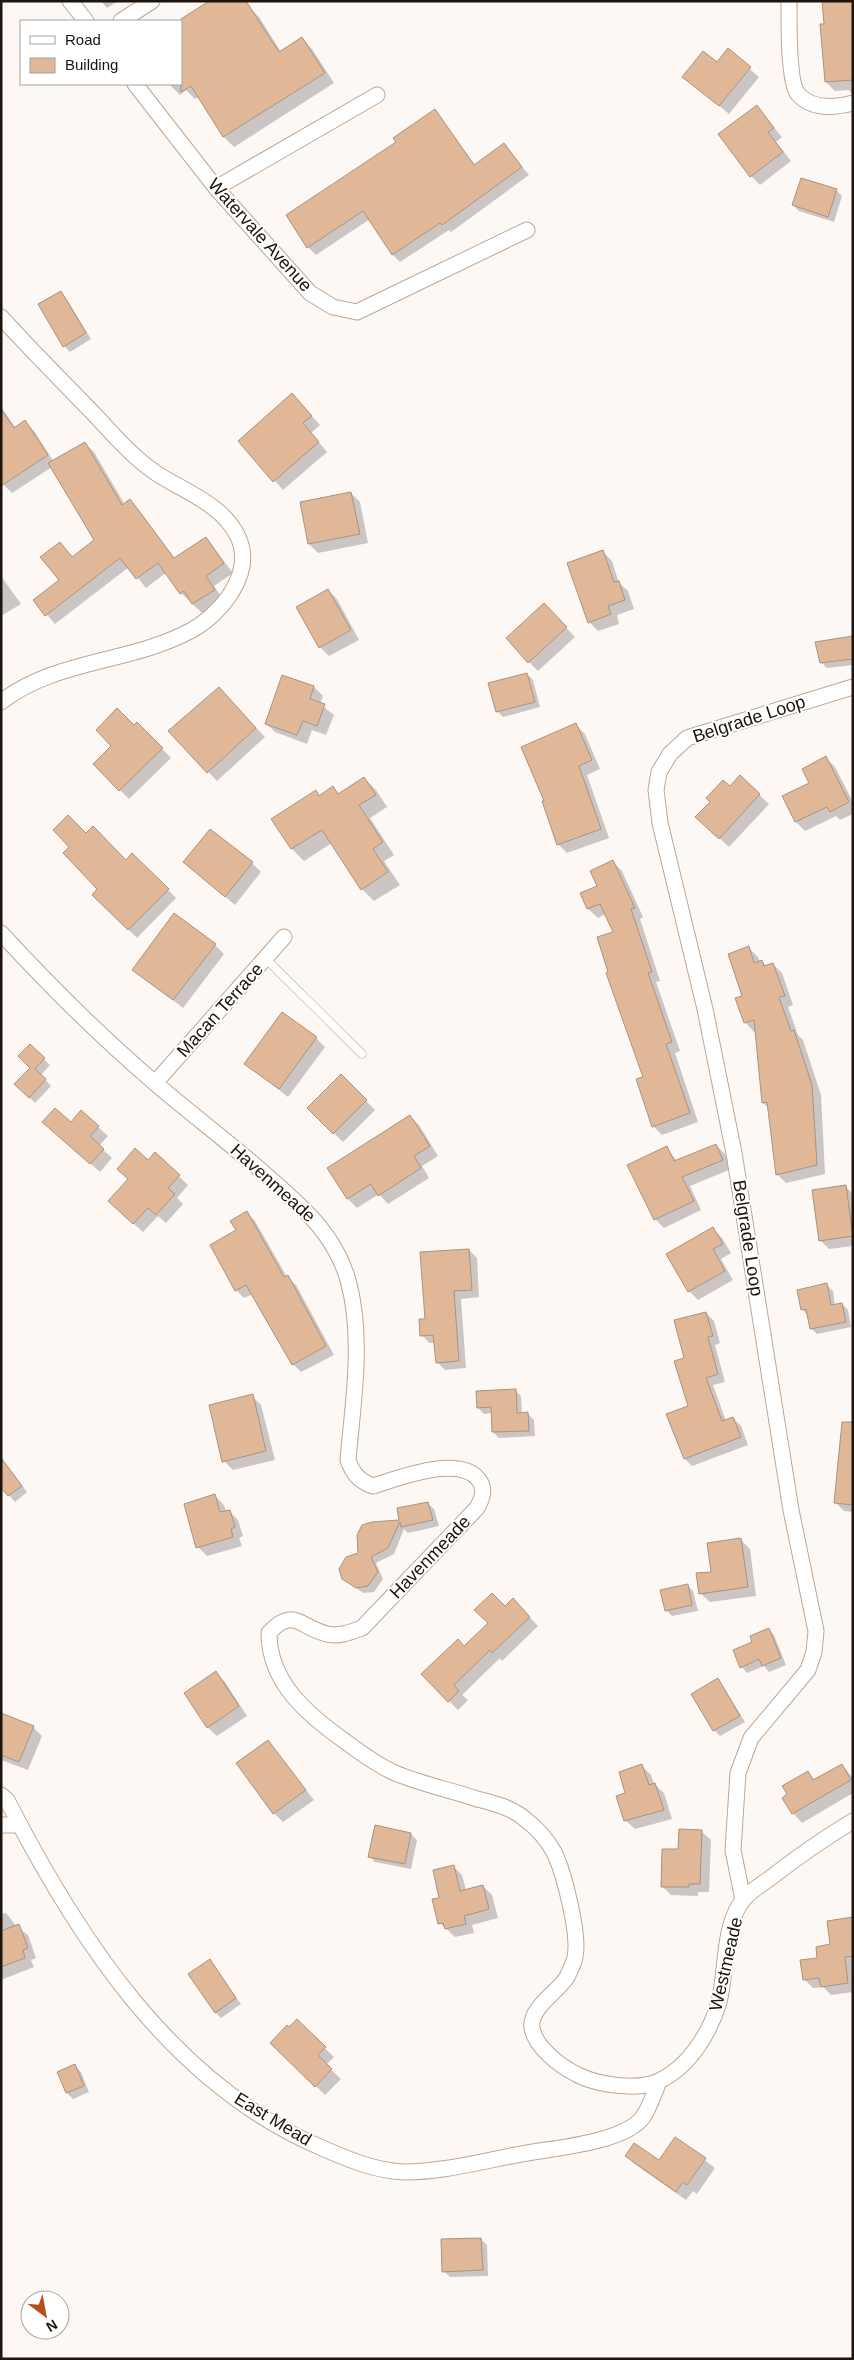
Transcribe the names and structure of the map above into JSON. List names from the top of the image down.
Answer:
{
  "streets": {
    "street": [
      "Watervale Avenue",
      "Belgrade Loop",
      "Macan Terrace",
      "Havenmeade",
      "Westmeade",
      "East Mead"
    ]
  },
  "crossings": [
    ["Belgrade Loop", "Westmeade"],
    ["Macan Terrace", "Havenmeade"],
    ["Havenmeade", "Westmeade"],
    ["Havenmeade", "East Mead"],
    ["Westmeade", "East Mead"]
  ],
  "legend": ["Road", "Building"],
  "north": "bottom right"
}
